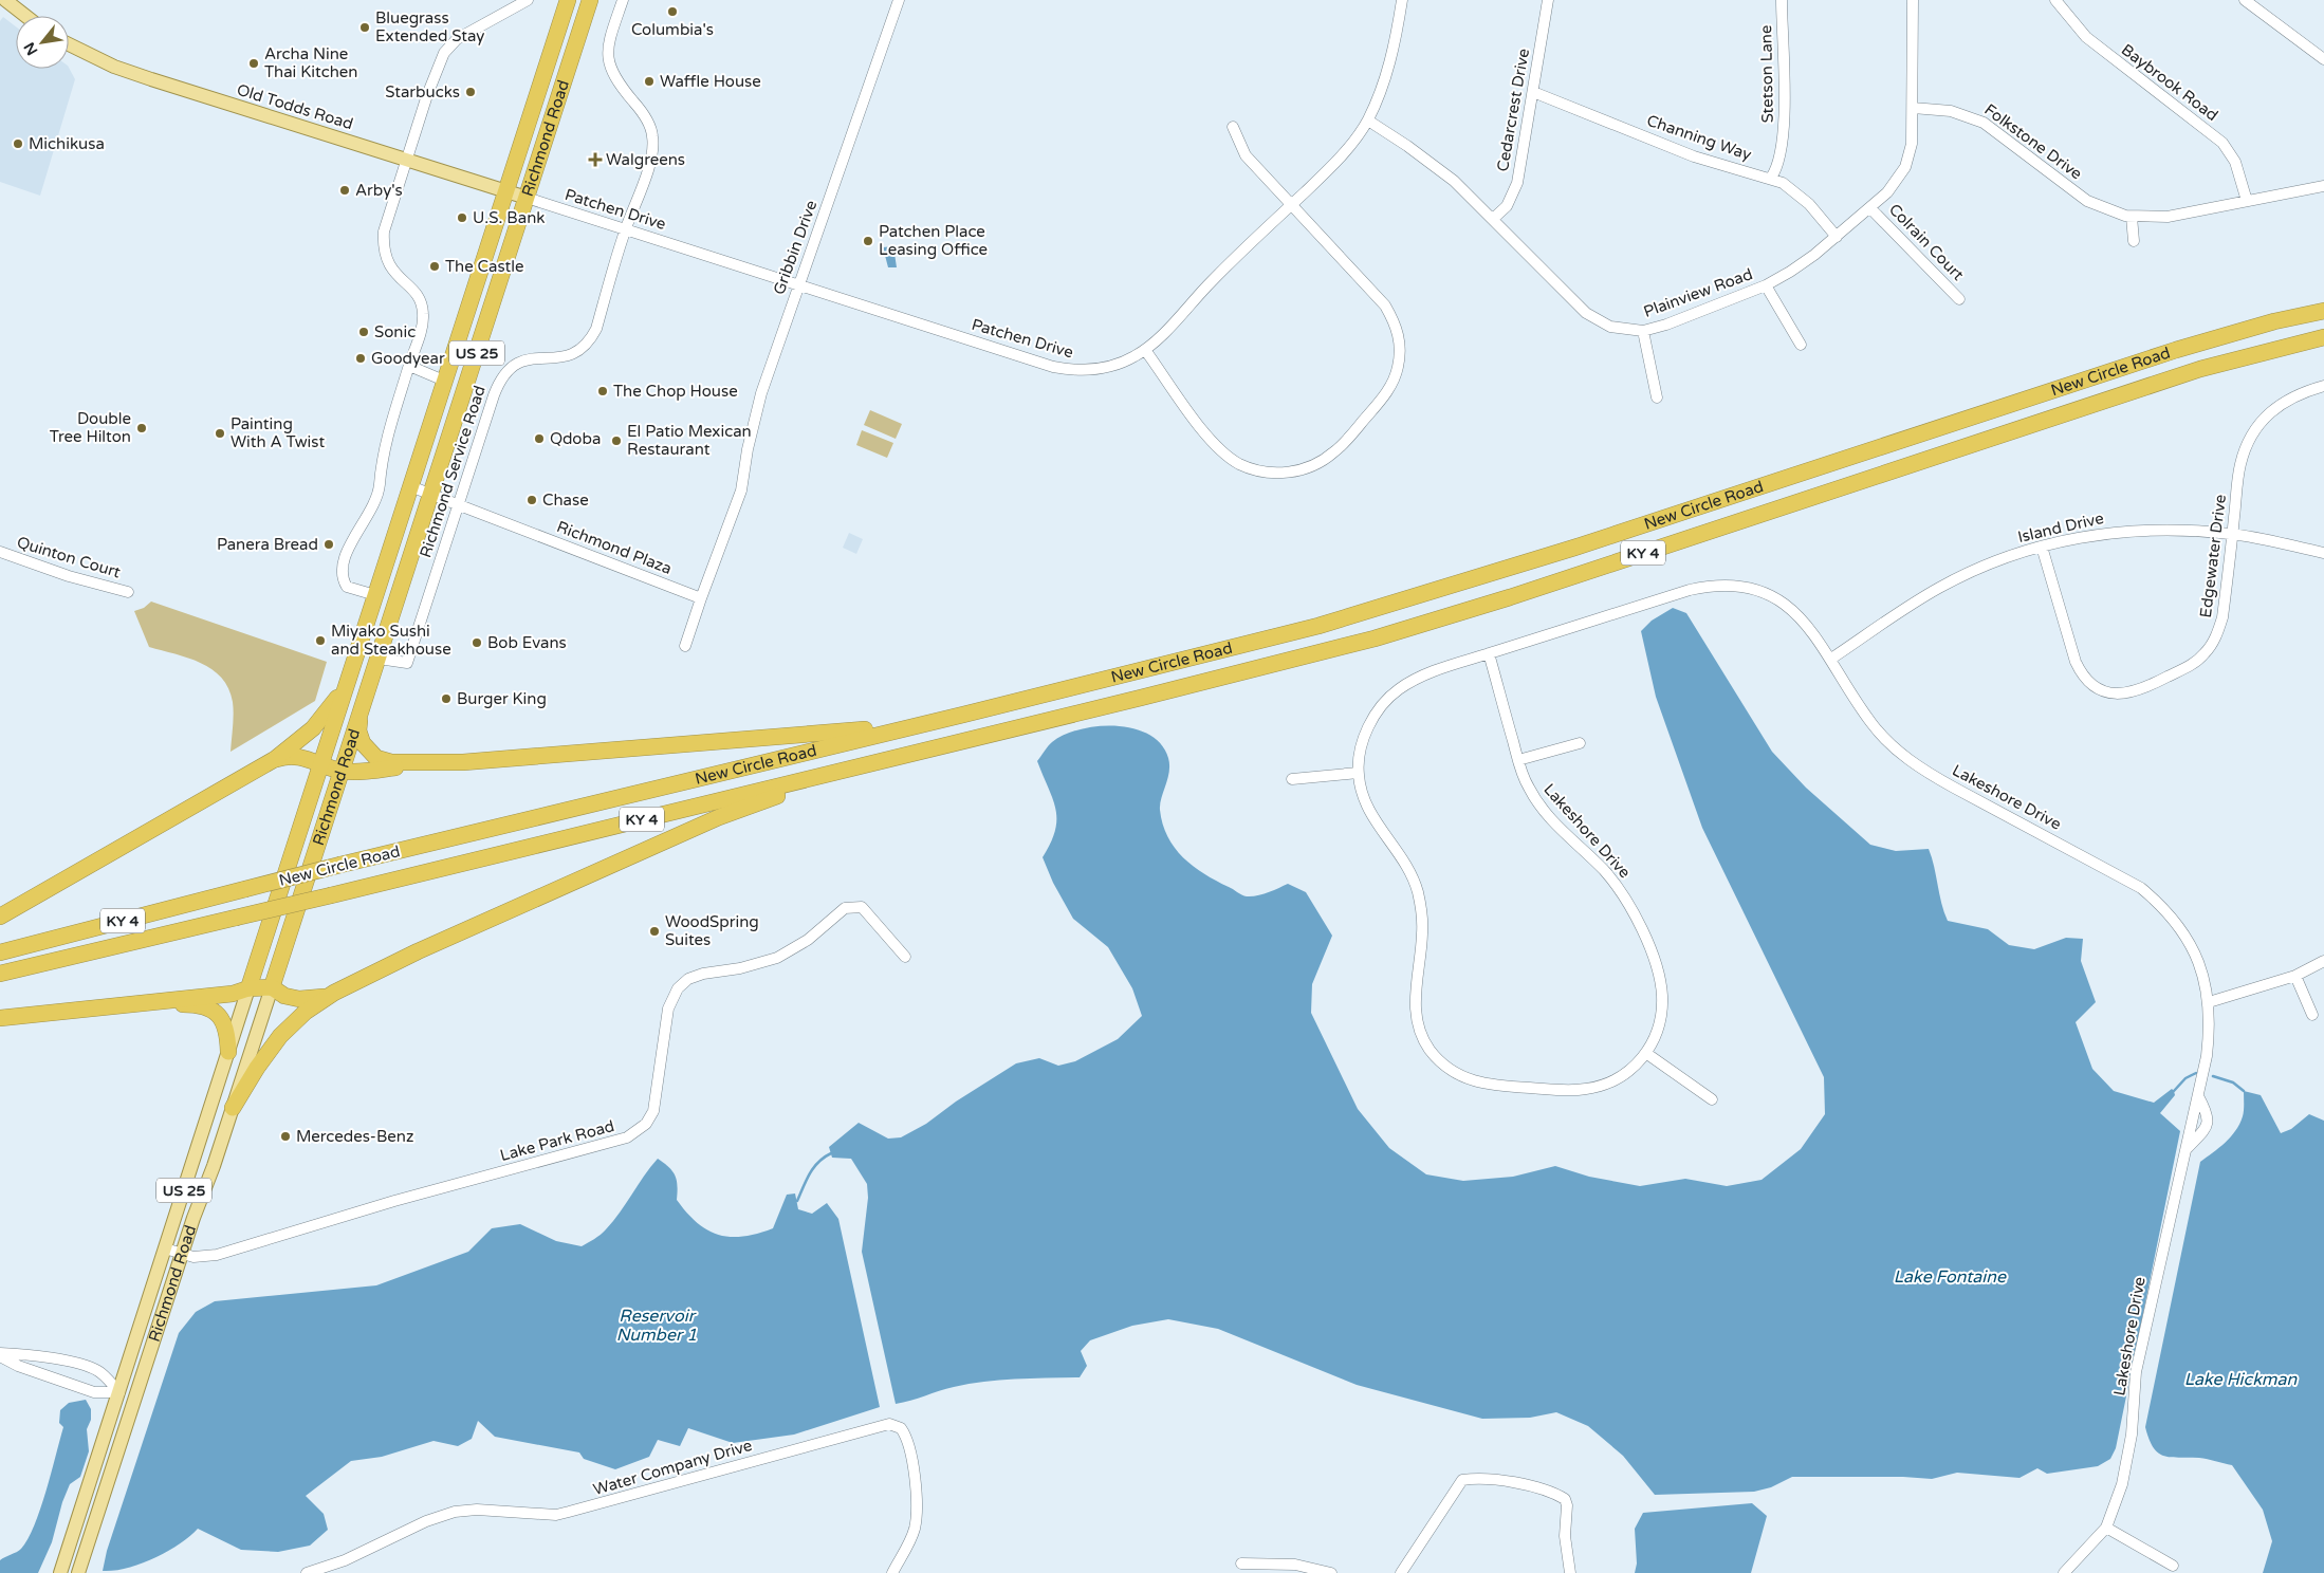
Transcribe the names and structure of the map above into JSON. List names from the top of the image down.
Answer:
{
  "streets": {
    "highway": [
      "Richmond Road",
      "US 25",
      "New Circle Road",
      "KY 4"
    ],
    "main road": ["Old Todds Road"],
    "street": [
      "Stetson Lane",
      "Baybrook Road",
      "Cedarcrest Drive",
      "Channing Way",
      "Folkstone Drive",
      "Patchen Drive",
      "Colrain Court",
      "Gribbin Drive",
      "Plainview Road",
      "Richmond Service Road",
      "Island Drive",
      "Richmond Plaza",
      "Edgewater Drive",
      "Quinton Court",
      "Lakeshore Drive",
      "Lake Park Road",
      "Water Company Drive"
    ]
  },
  "crossings": [
    ["Stetson Lane", "Channing Way"],
    ["Baybrook Road", "Folkstone Drive"],
    ["Old Todds Road", "Richmond Road"],
    ["Old Todds Road", "Patchen Drive"],
    ["Cedarcrest Drive", "Channing Way"],
    ["Cedarcrest Drive", "Plainview Road"],
    ["Channing Way", "Plainview Road"],
    ["Richmond Road", "Patchen Drive"],
    ["Richmond Road", "Richmond Service Road"],
    ["Richmond Road", "Richmond Plaza"],
    ["Richmond Road", "Lake Park Road"],
    ["Folkstone Drive", "Plainview Road"],
    ["Patchen Drive", "Gribbin Drive"],
    ["Patchen Drive", "Plainview Road"],
    ["Patchen Drive", "Richmond Service Road"],
    ["Colrain Court", "Plainview Road"],
    ["Gribbin Drive", "Richmond Plaza"],
    ["Richmond Service Road", "Richmond Plaza"],
    ["Island Drive", "Edgewater Drive"],
    ["Island Drive", "Lakeshore Drive"]
  ],
  "water": ["Lake Fontaine", "Reservoir Number 1", "Lake Hickman"],
  "places": {
    "other": [
      "Columbia's",
      "Bluegrass Extended Stay",
      "Archa Nine Thai Kitchen",
      "Waffle House",
      "Starbucks",
      "Michikusa",
      "Arby's",
      "U.S. Bank",
      "Patchen Place Leasing Office",
      "The Castle",
      "Sonic",
      "Goodyear",
      "The Chop House",
      "Double Tree Hilton",
      "Painting With A Twist",
      "Qdoba",
      "El Patio Mexican Restaurant",
      "Chase",
      "Panera Bread",
      "Miyako Sushi and Steakhouse",
      "Bob Evans",
      "Burger King",
      "WoodSpring Suites",
      "Mercedes-Benz"
    ],
    "health": ["Walgreens"]
  },
  "north": "bottom left"
}
